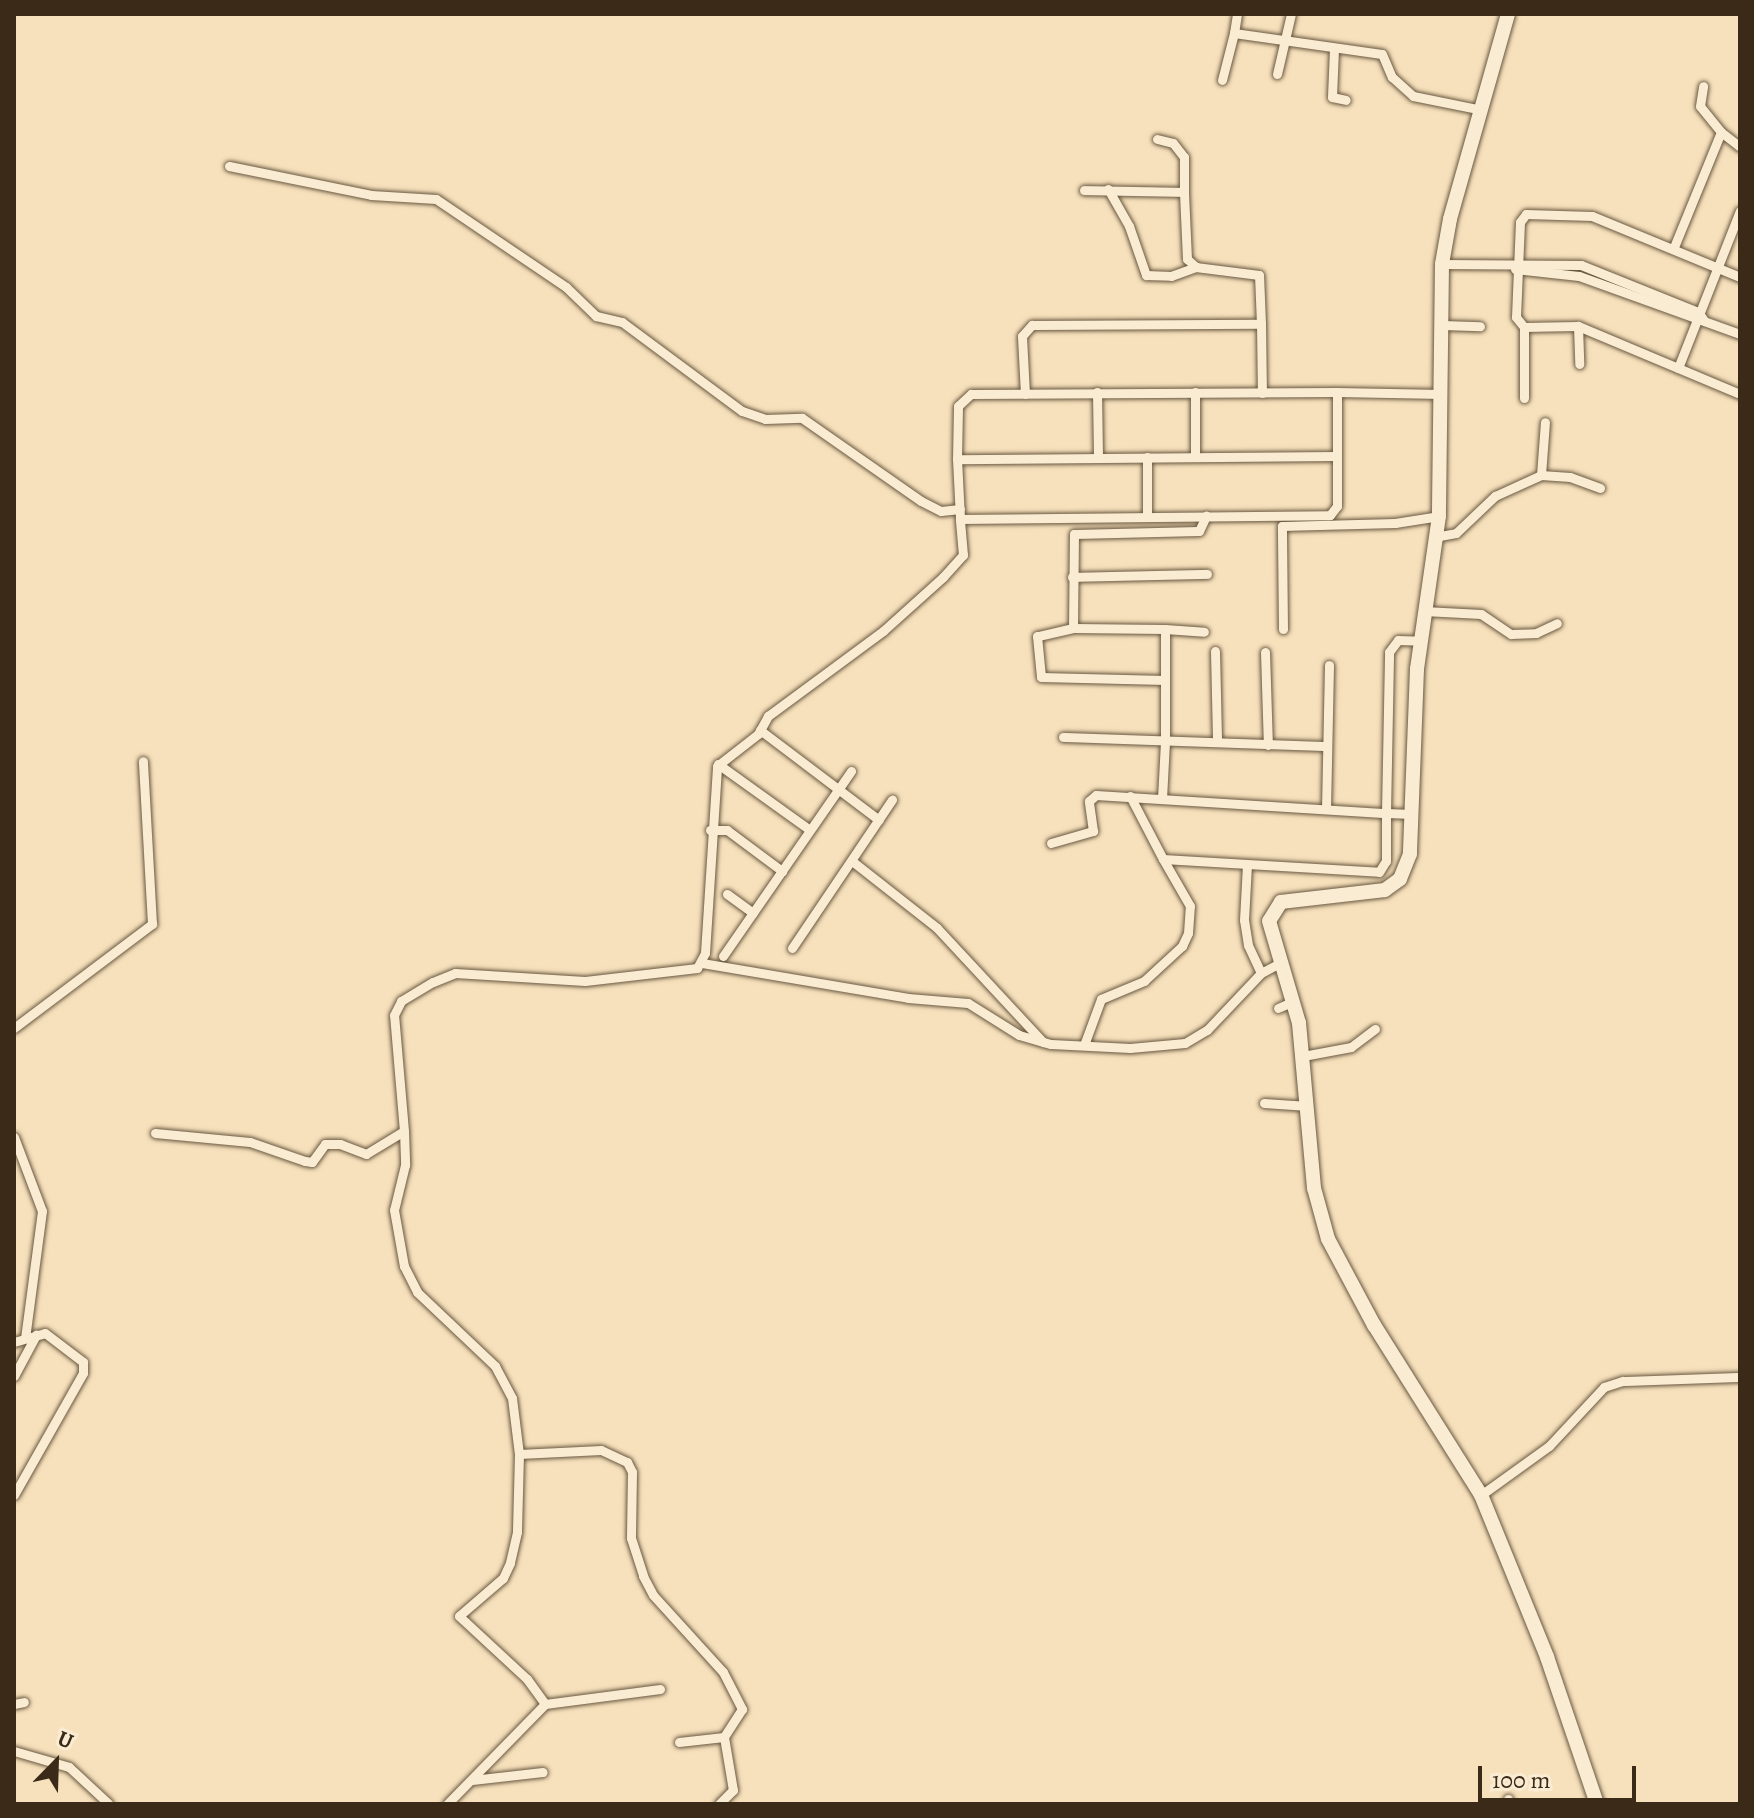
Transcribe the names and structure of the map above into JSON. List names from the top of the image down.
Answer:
{
  "scale_bar": "100 m",
  "north": "top right"
}
